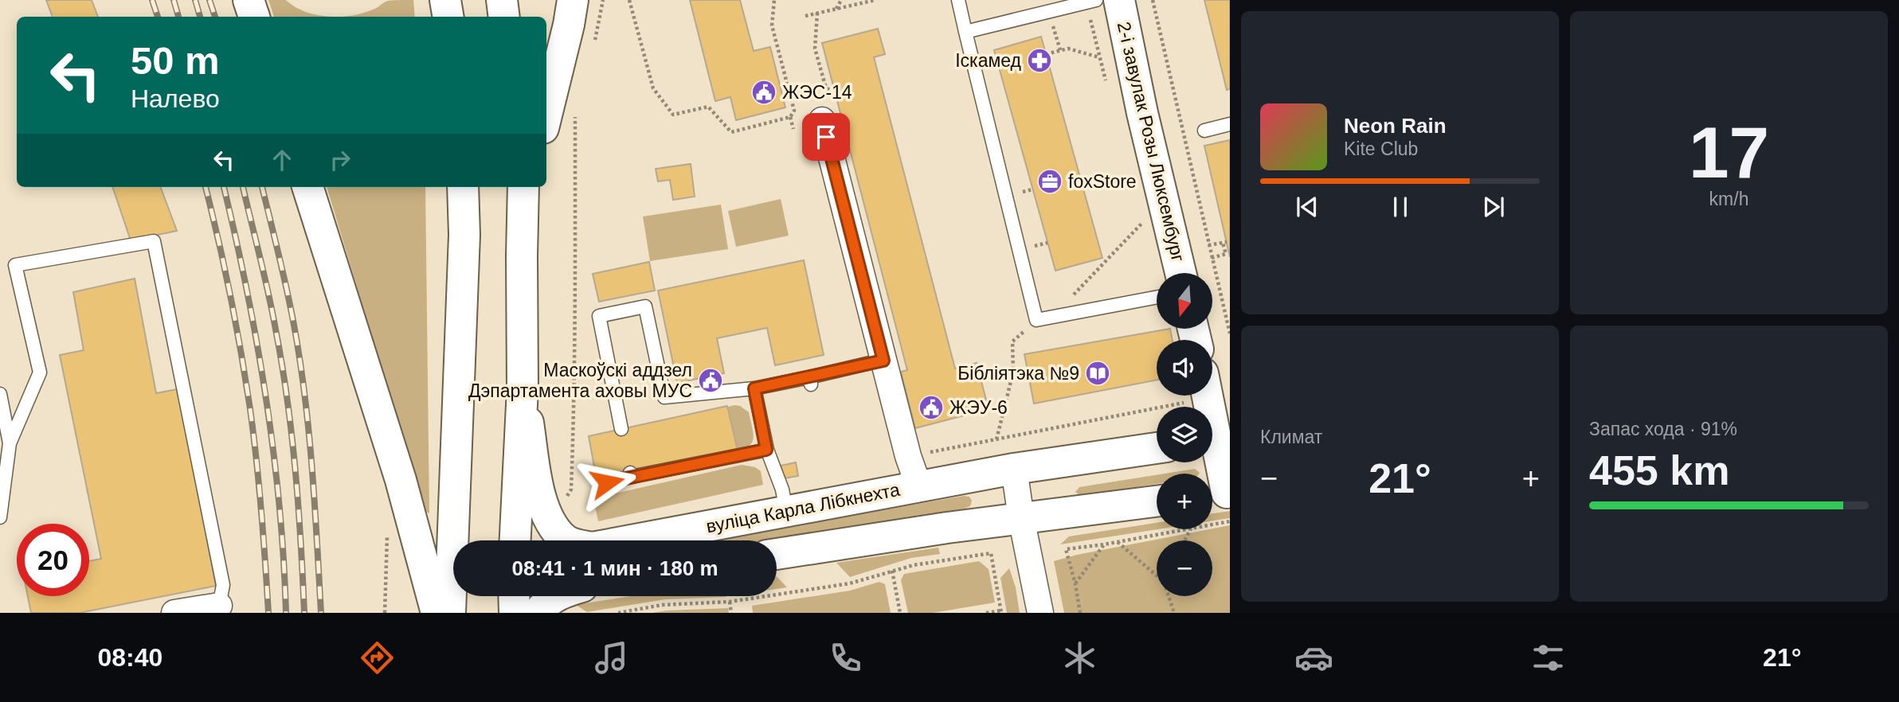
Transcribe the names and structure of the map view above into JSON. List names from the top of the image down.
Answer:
{
  "streets": {
    "main road": ["2-і завулак Розы Люксембург", "вуліца Карла Лібкнехта"]
  },
  "places": {
    "pharmacy": ["Іскамед"],
    "public building": ["ЖЭС-14", "Маскоўскі аддзел Дэпартамента аховы МУС", "ЖЭУ-6"],
    "office": ["foxStore"],
    "library": ["Бібліятэка №9"]
  },
  "north": "bottom",
  "page": {
    "tile": [
      ["17", "km/h"],
      "Климат",
      ["Запас хода · 91%", "455 km"]
    ],
    "turn": ["50 m", "Налево"],
    "song": ["Neon Rain", "Kite Club"],
    "map_buttons": ["+", "−"],
    "heat": ["−", "21°", "+"],
    "limit": "20",
    "trip": "08:41 · 1 мин · 180 m",
    "tabs": ["08:40", "21°"]
  }
}
